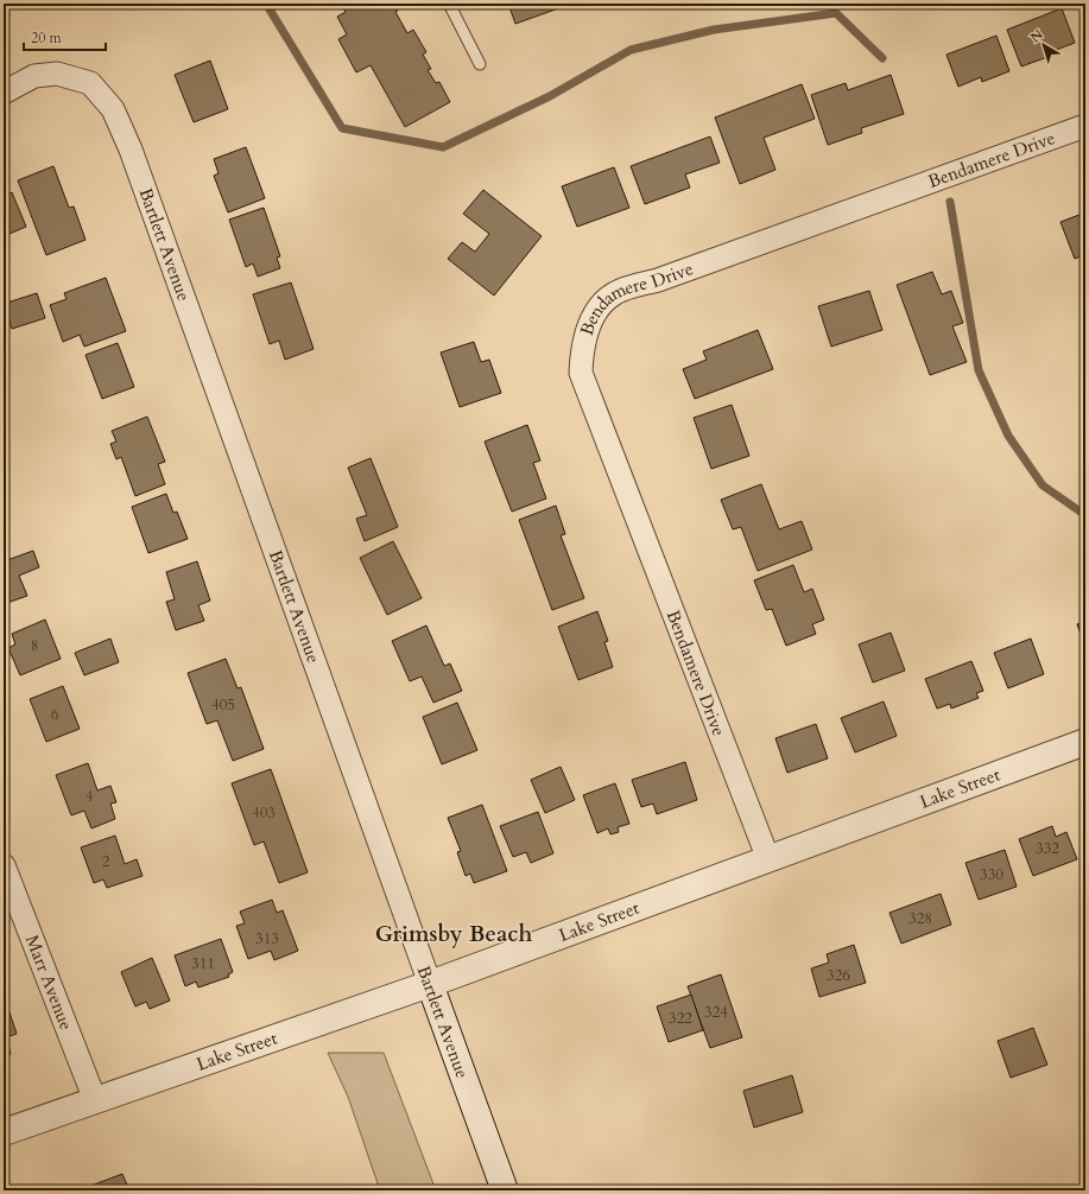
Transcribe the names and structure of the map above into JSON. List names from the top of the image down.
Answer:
{
  "streets": {
    "street": [
      "Bendamere Drive",
      "Bartlett Avenue",
      "Lake Street",
      "Marr Avenue"
    ]
  },
  "crossings": [
    ["Bendamere Drive", "Lake Street"],
    ["Bartlett Avenue", "Lake Street"],
    ["Lake Street", "Marr Avenue"]
  ],
  "districts": ["Grimsby Beach"],
  "house_numbers": [
    "8",
    "405",
    "6",
    "4",
    "403",
    "332",
    "2",
    "330",
    "328",
    "313",
    "311",
    "326",
    "324",
    "322"
  ],
  "scale_bar": "20 m",
  "north": "top left"
}
